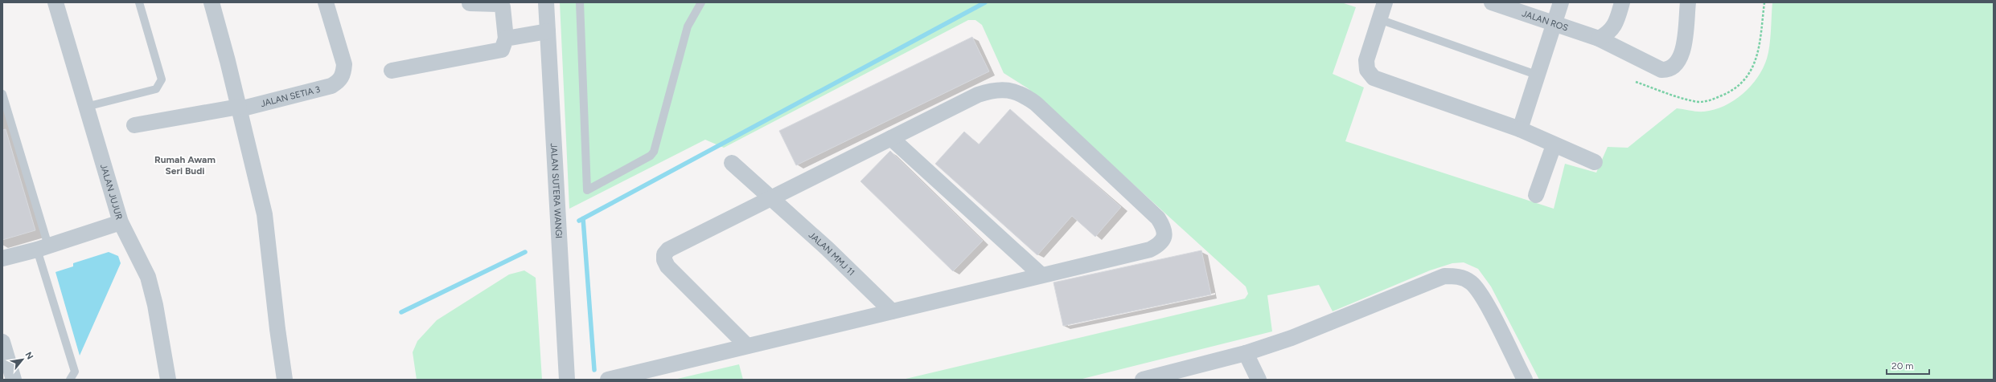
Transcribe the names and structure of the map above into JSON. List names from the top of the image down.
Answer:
{
  "streets": {
    "street": [
      "JALAN ROS",
      "JALAN SETIA 3",
      "JALAN SUTERA WANGI",
      "JALAN JUJUR",
      "JALAN MMJ 11"
    ]
  },
  "districts": ["Rumah Awam Seri Budi"],
  "scale_bar": "20 m",
  "north": "top right"
}
